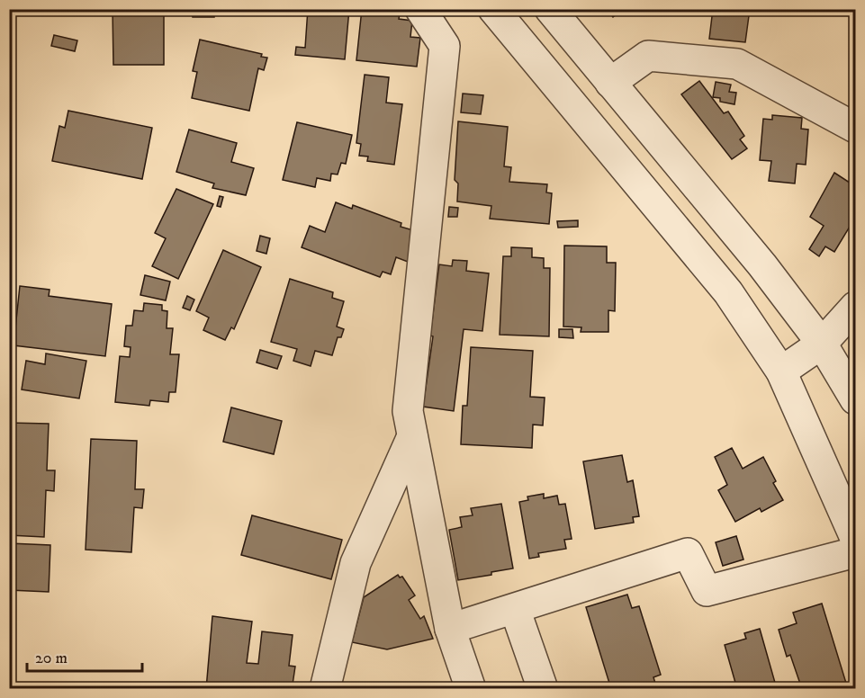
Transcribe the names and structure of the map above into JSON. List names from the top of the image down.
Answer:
{
  "scale_bar": "20 m"
}
